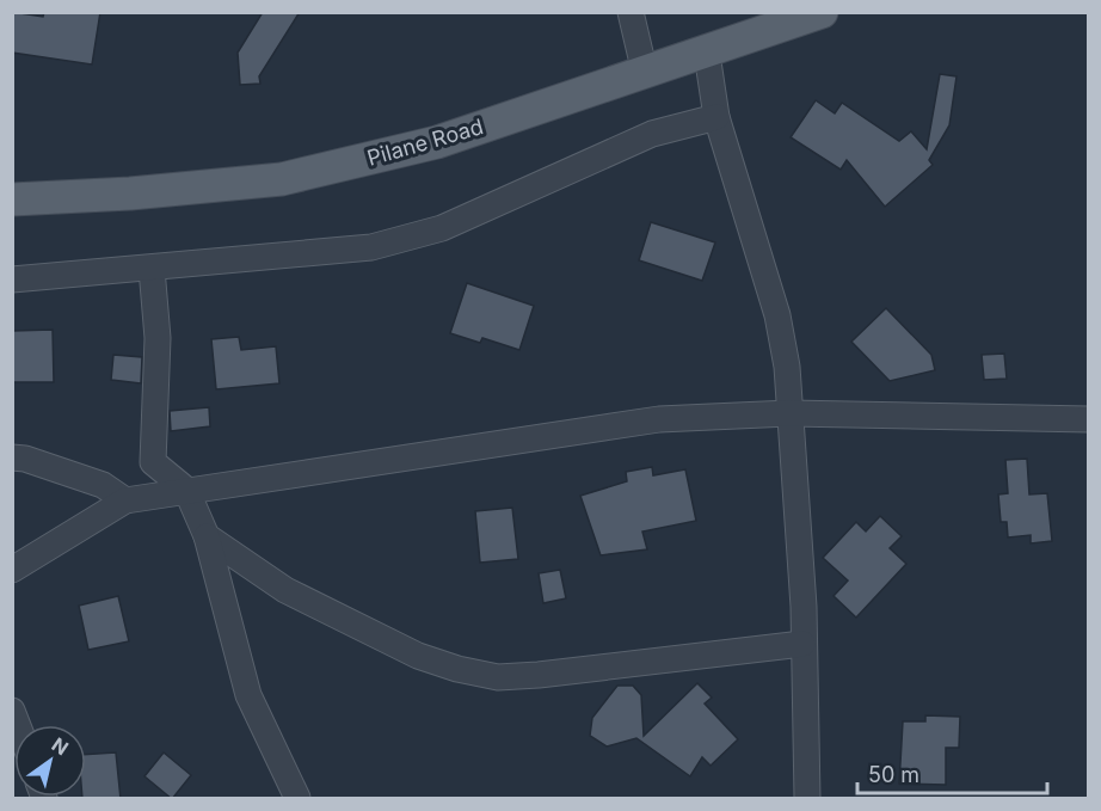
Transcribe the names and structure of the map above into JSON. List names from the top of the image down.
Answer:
{
  "streets": {
    "main road": ["Pilane Road"]
  },
  "scale_bar": "50 m",
  "north": "top right"
}
